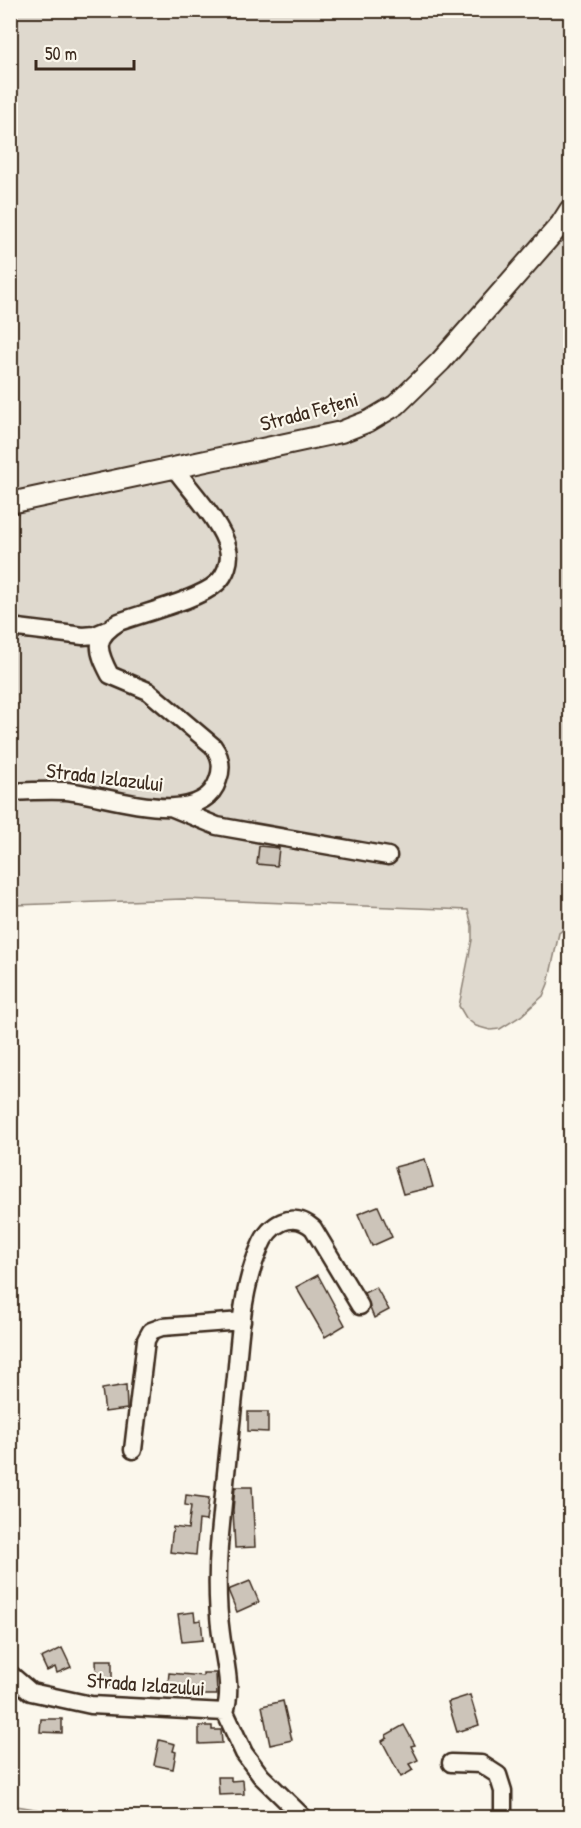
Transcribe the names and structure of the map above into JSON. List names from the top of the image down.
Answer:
{
  "streets": {
    "street": ["Strada Fețeni", "Strada Izlazului"]
  },
  "scale_bar": "50 m"
}
